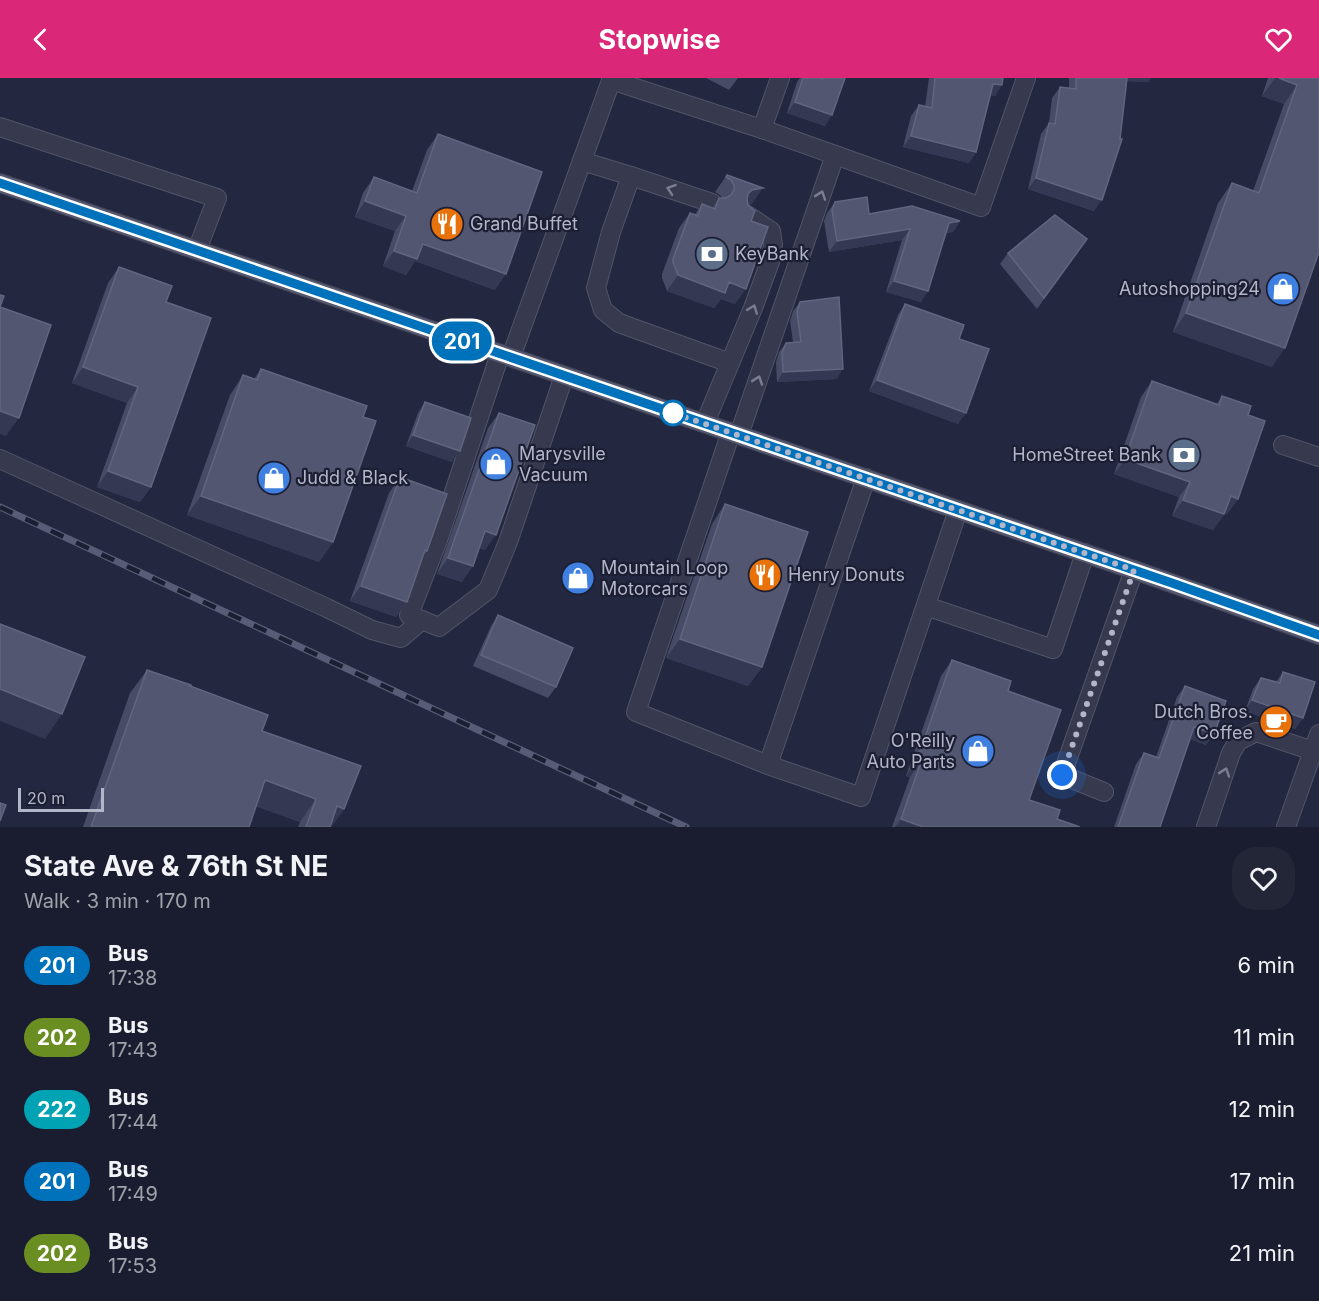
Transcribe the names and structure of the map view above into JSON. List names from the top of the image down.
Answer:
{
  "places": {
    "restaurant": ["Grand Buffet", "Henry Donuts"],
    "bank": ["KeyBank", "HomeStreet Bank"],
    "shop": [
      "Autoshopping24",
      "Marysville Vacuum",
      "Judd & Black",
      "Mountain Loop Motorcars",
      "O'Reilly Auto Parts"
    ],
    "cafe": ["Dutch Bros. Coffee"]
  },
  "lines": ["bus line 201"],
  "scale_bar": "20 m",
  "page": {
    "header": "Stopwise",
    "on_map": "201",
    "scale": "20 m",
    "heading": ["State Ave & 76th St NE", "Walk · 3 min · 170 m"],
    "list": [
      {
        "mark": "201",
        "name": "Bus",
        "note": "17:38",
        "value": "6 min"
      },
      {
        "mark": "202",
        "name": "Bus",
        "note": "17:43",
        "value": "11 min"
      },
      {
        "mark": "222",
        "name": "Bus",
        "note": "17:44",
        "value": "12 min"
      },
      {
        "mark": "201",
        "name": "Bus",
        "note": "17:49",
        "value": "17 min"
      },
      {
        "mark": "202",
        "name": "Bus",
        "note": "17:53",
        "value": "21 min"
      }
    ]
  }
}
